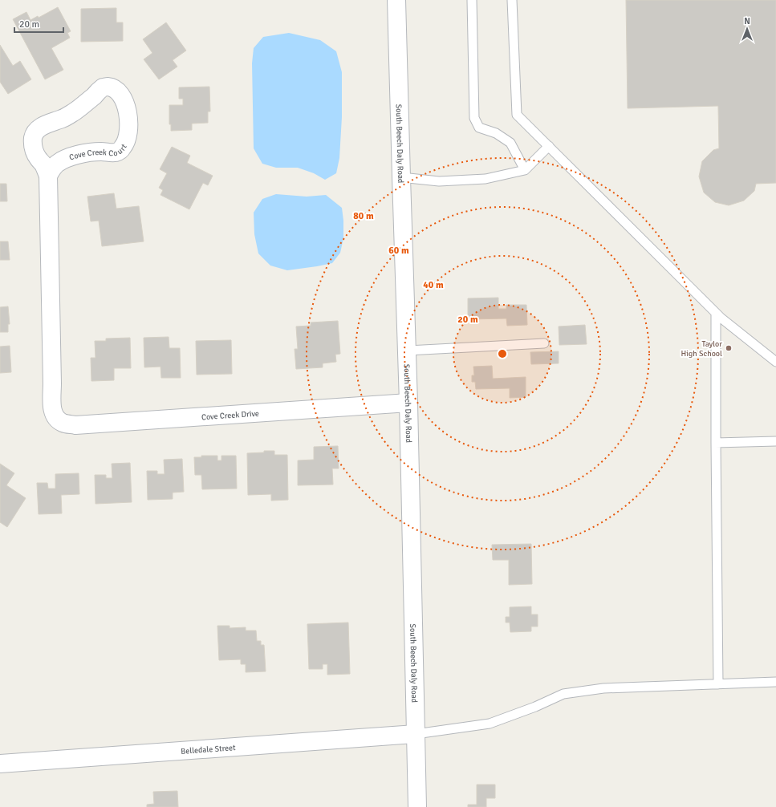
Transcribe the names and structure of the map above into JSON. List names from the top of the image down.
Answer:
{
  "streets": {
    "street": [
      "South Beech Daly Road",
      "Cove Creek Court",
      "Cove Creek Drive",
      "Belledale Street"
    ]
  },
  "crossings": [
    ["South Beech Daly Road", "Cove Creek Drive"],
    ["South Beech Daly Road", "Belledale Street"],
    ["Cove Creek Court", "Cove Creek Drive"]
  ],
  "places": ["Taylor High School"],
  "scale_bar": "20 m",
  "north": "top",
  "rings": [
    "80 m",
    "60 m",
    "40 m",
    "20 m"
  ]
}
